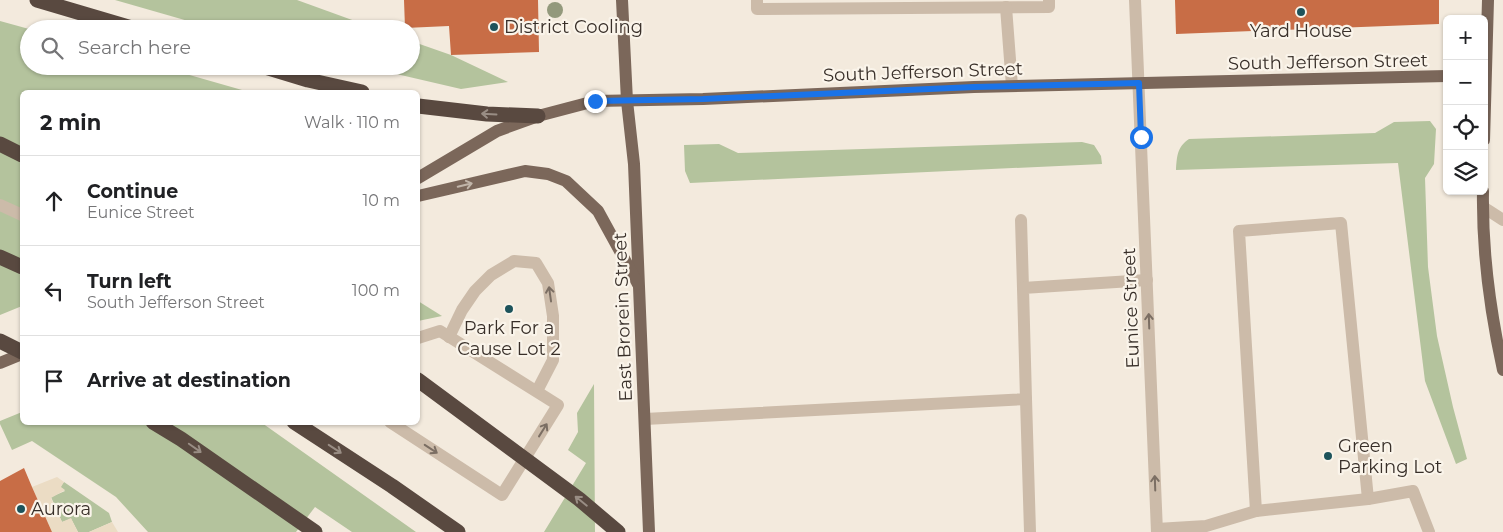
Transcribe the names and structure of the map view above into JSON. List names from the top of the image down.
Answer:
{
  "streets": {
    "main road": ["South Jefferson Street", "East Brorein Street"],
    "street": ["Eunice Street"]
  },
  "crossings": [
    ["South Jefferson Street", "Eunice Street"],
    ["South Jefferson Street", "East Brorein Street"]
  ],
  "one_way": ["Eunice Street"],
  "places": [
    "Yard House",
    "District Cooling",
    "Park For a Cause Lot 2",
    "Green Parking Lot",
    "Aurora"
  ],
  "page": {
    "map_buttons": ["+", "−"],
    "search": "Search here",
    "heading": ["2 min", "Walk · 110 m"],
    "list": [
      ["Continue", "Eunice Street", "10 m"],
      ["Turn left", "South Jefferson Street", "100 m"],
      "Arrive at destination"
    ]
  }
}
